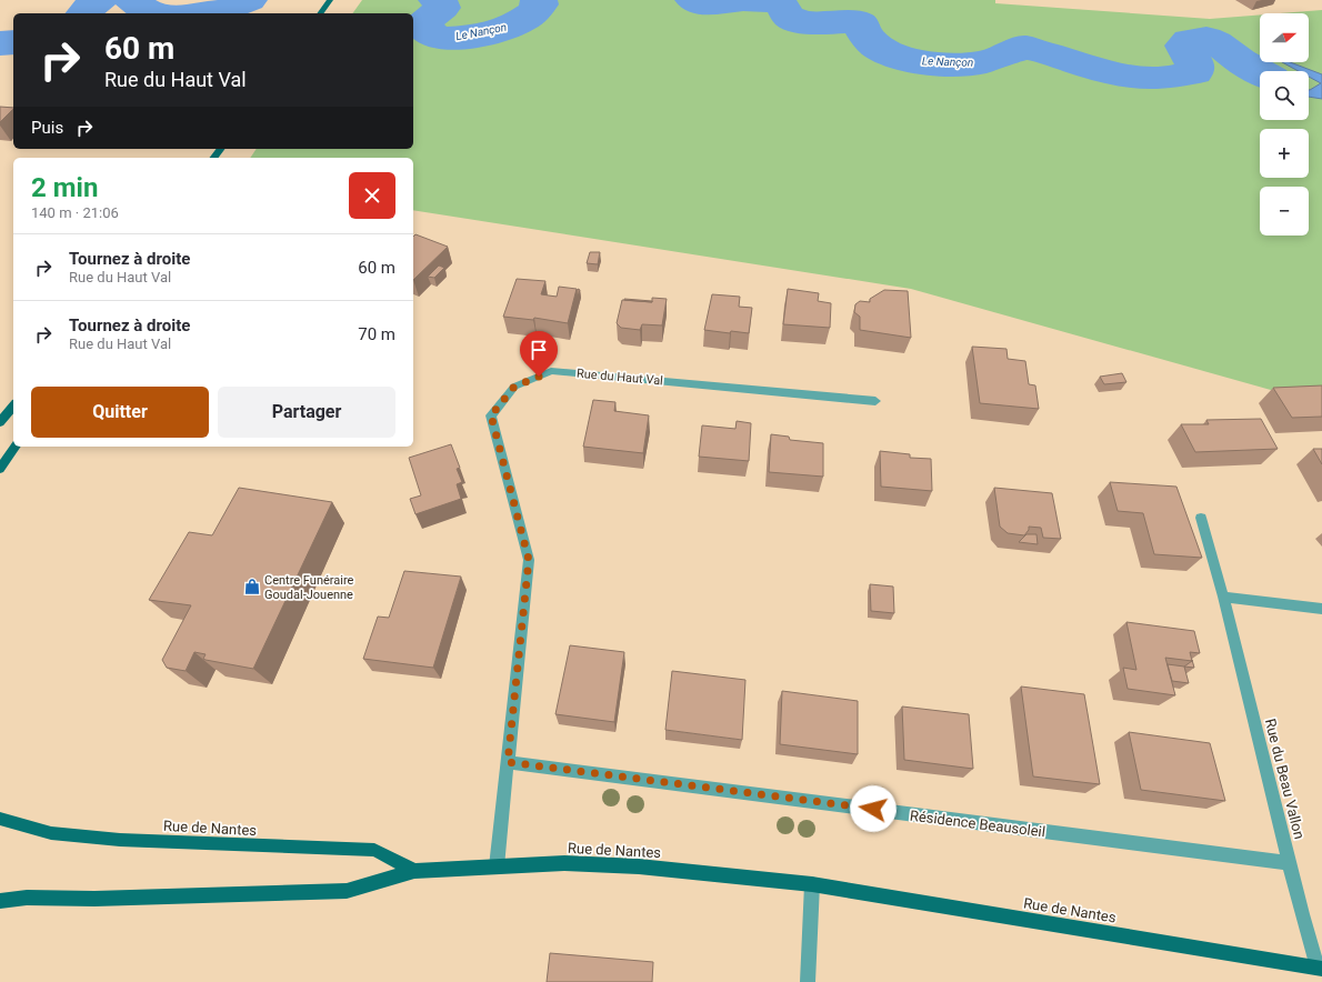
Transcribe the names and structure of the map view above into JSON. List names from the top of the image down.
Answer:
{
  "streets": {
    "main road": ["Rue de Nantes"],
    "street": ["Rue du Haut Val", "Rue du Beau Vallon", "Résidence Beausoleil"]
  },
  "crossings": [
    ["Rue du Haut Val", "Résidence Beausoleil"],
    ["Rue du Haut Val", "Rue de Nantes"],
    ["Rue du Beau Vallon", "Résidence Beausoleil"],
    ["Rue du Beau Vallon", "Rue de Nantes"]
  ],
  "water": ["Le Nançon"],
  "places": {
    "shop": ["Centre Funéraire Goudal-Jouenne"]
  },
  "north": "right",
  "page": {
    "map_buttons": ["+", "−"],
    "turn": ["60 m", "Rue du Haut Val"],
    "then": "Puis",
    "heading": ["2 min", "140 m · 21:06"],
    "list": [
      {
        "name": "Tournez à droite",
        "note": "Rue du Haut Val",
        "value": "60 m"
      },
      {
        "name": "Tournez à droite",
        "note": "Rue du Haut Val",
        "value": "70 m"
      }
    ],
    "buttons": ["Quitter", "Partager"]
  }
}
